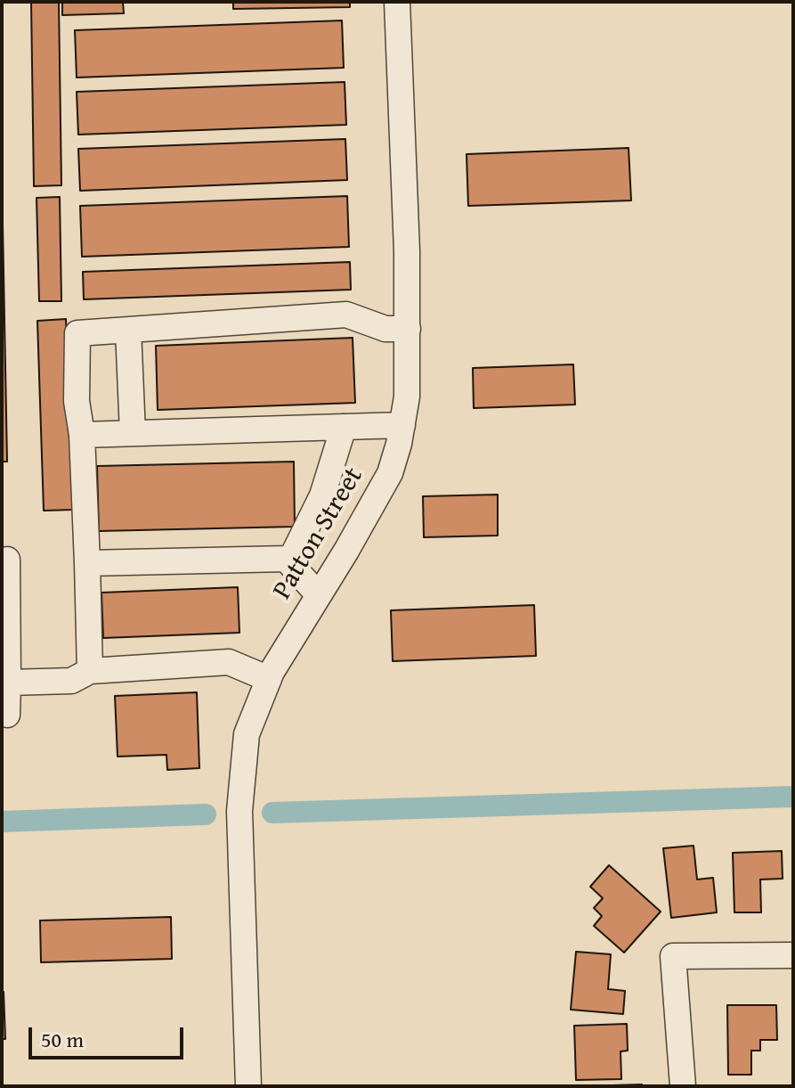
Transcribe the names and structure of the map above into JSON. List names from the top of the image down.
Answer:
{
  "streets": {
    "street": ["Patton Street"]
  },
  "scale_bar": "50 m"
}
